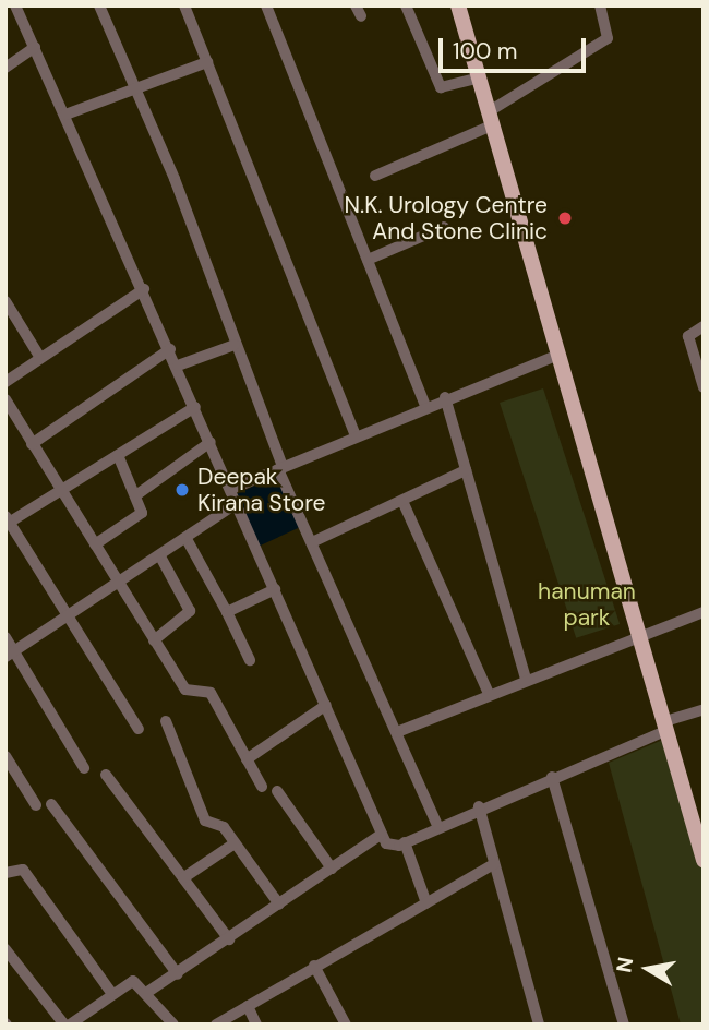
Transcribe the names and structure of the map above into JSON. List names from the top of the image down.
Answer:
{
  "parks": ["hanuman park"],
  "places": ["N.K. Urology Centre And Stone Clinic", "Deepak Kirana Store"],
  "scale_bar": "100 m",
  "north": "left"
}
